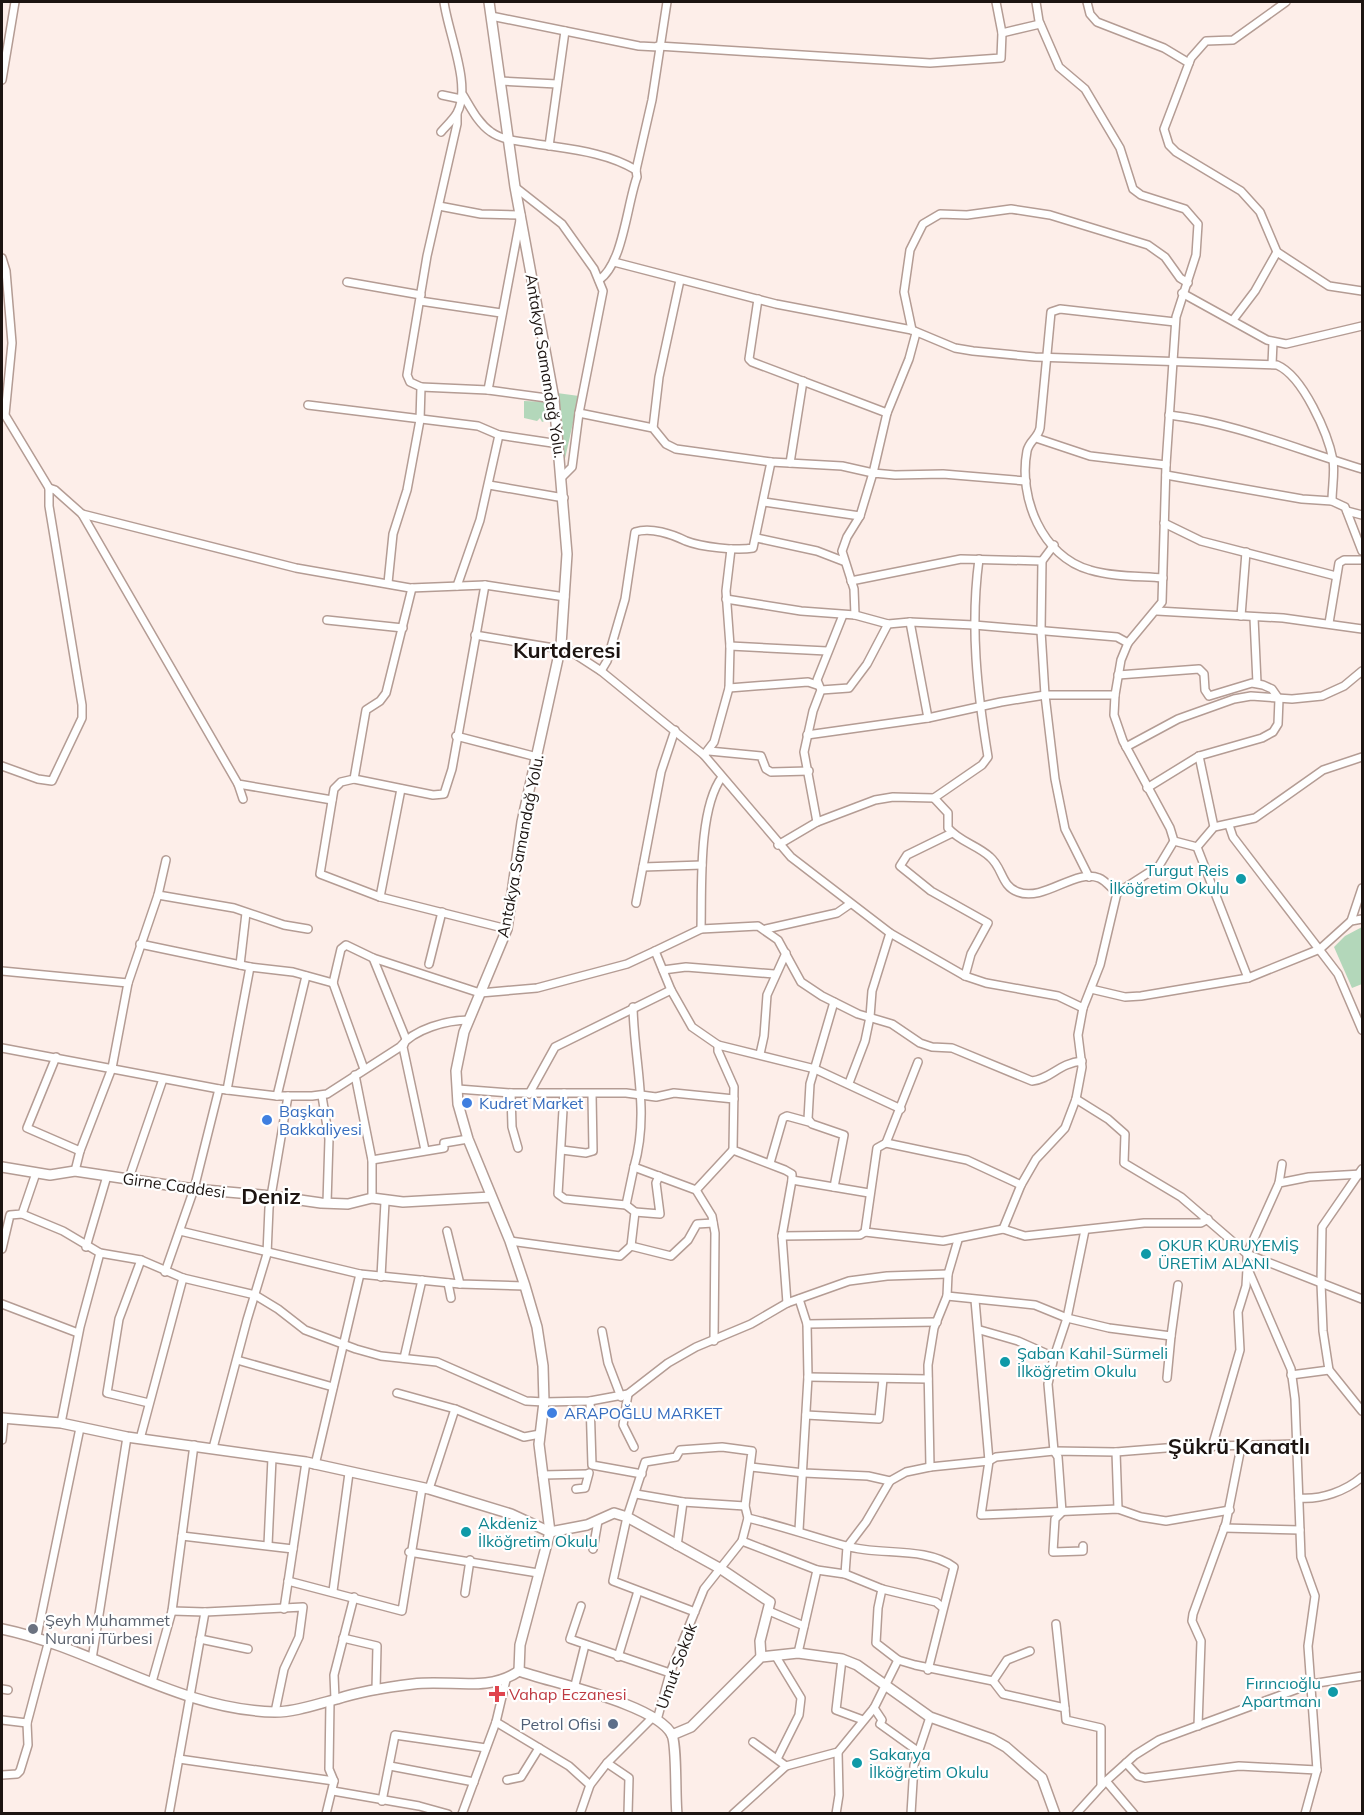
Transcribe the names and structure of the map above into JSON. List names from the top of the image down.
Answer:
{
  "streets": {
    "street": ["Antakya Samandağ Yolu.", "Girne Caddesi", "Umut Sokak"]
  },
  "crossings": [
    ["Antakya Samandağ Yolu.", "Girne Caddesi"]
  ],
  "districts": ["Kurtderesi", "Deniz", "Şükrü Kanatlı"],
  "places": {
    "other": [
      "Turgut Reis İlköğretim Okulu",
      "Kudret Market",
      "Başkan Bakkaliyesi",
      "OKUR KURUYEMİŞ ÜRETİM ALANI",
      "Şaban Kahil-Sürmeli İlköğretim Okulu",
      "ARAPOĞLU MARKET",
      "Akdeniz İlköğretim Okulu",
      "Şeyh Muhammet Nurani Türbesi",
      "Fırıncıoğlu Apartmanı",
      "Petrol Ofisi",
      "Sakarya İlköğretim Okulu"
    ],
    "health": ["Vahap Eczanesi"]
  }
}
